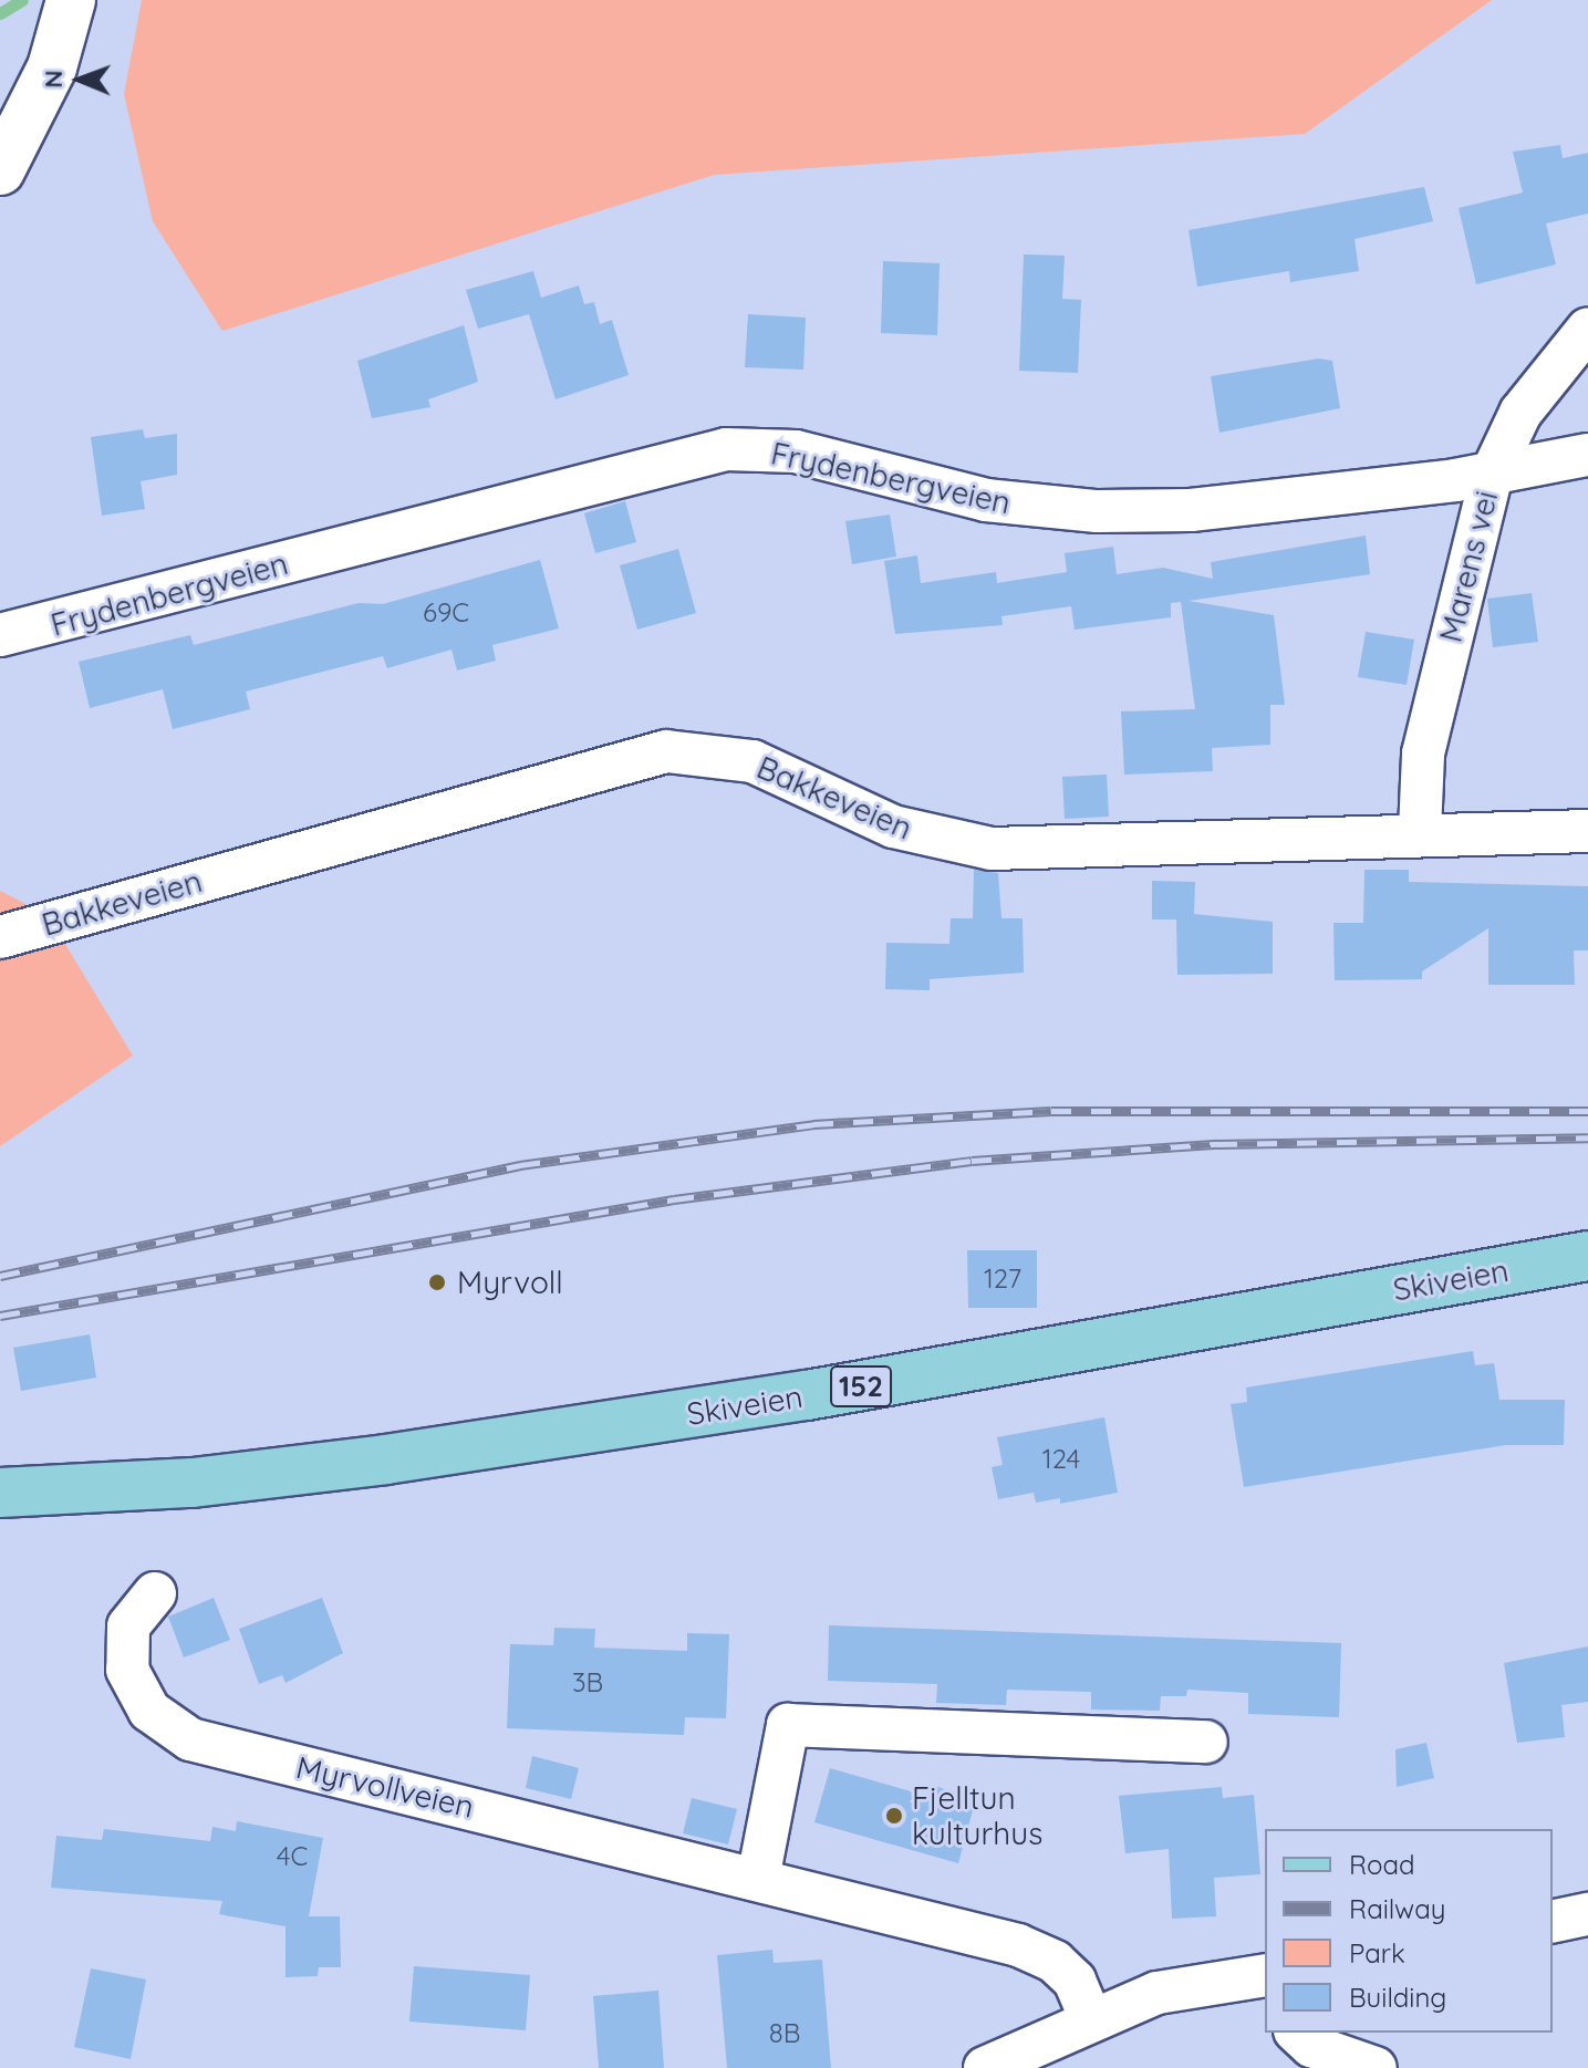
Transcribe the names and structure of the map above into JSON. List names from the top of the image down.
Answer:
{
  "streets": {
    "main road": ["Skiveien", "152"],
    "street": [
      "Frydenbergveien",
      "Marens vei",
      "Bakkeveien",
      "Myrvollveien"
    ]
  },
  "crossings": [
    ["Frydenbergveien", "Marens vei"],
    ["Marens vei", "Bakkeveien"]
  ],
  "places": ["Myrvoll", "Fjelltun kulturhus"],
  "house_numbers": [
    "69C",
    "127",
    "124",
    "3B",
    "4C",
    "8B"
  ],
  "legend": [
    "Road",
    "Railway",
    "Park",
    "Building"
  ],
  "north": "left"
}
